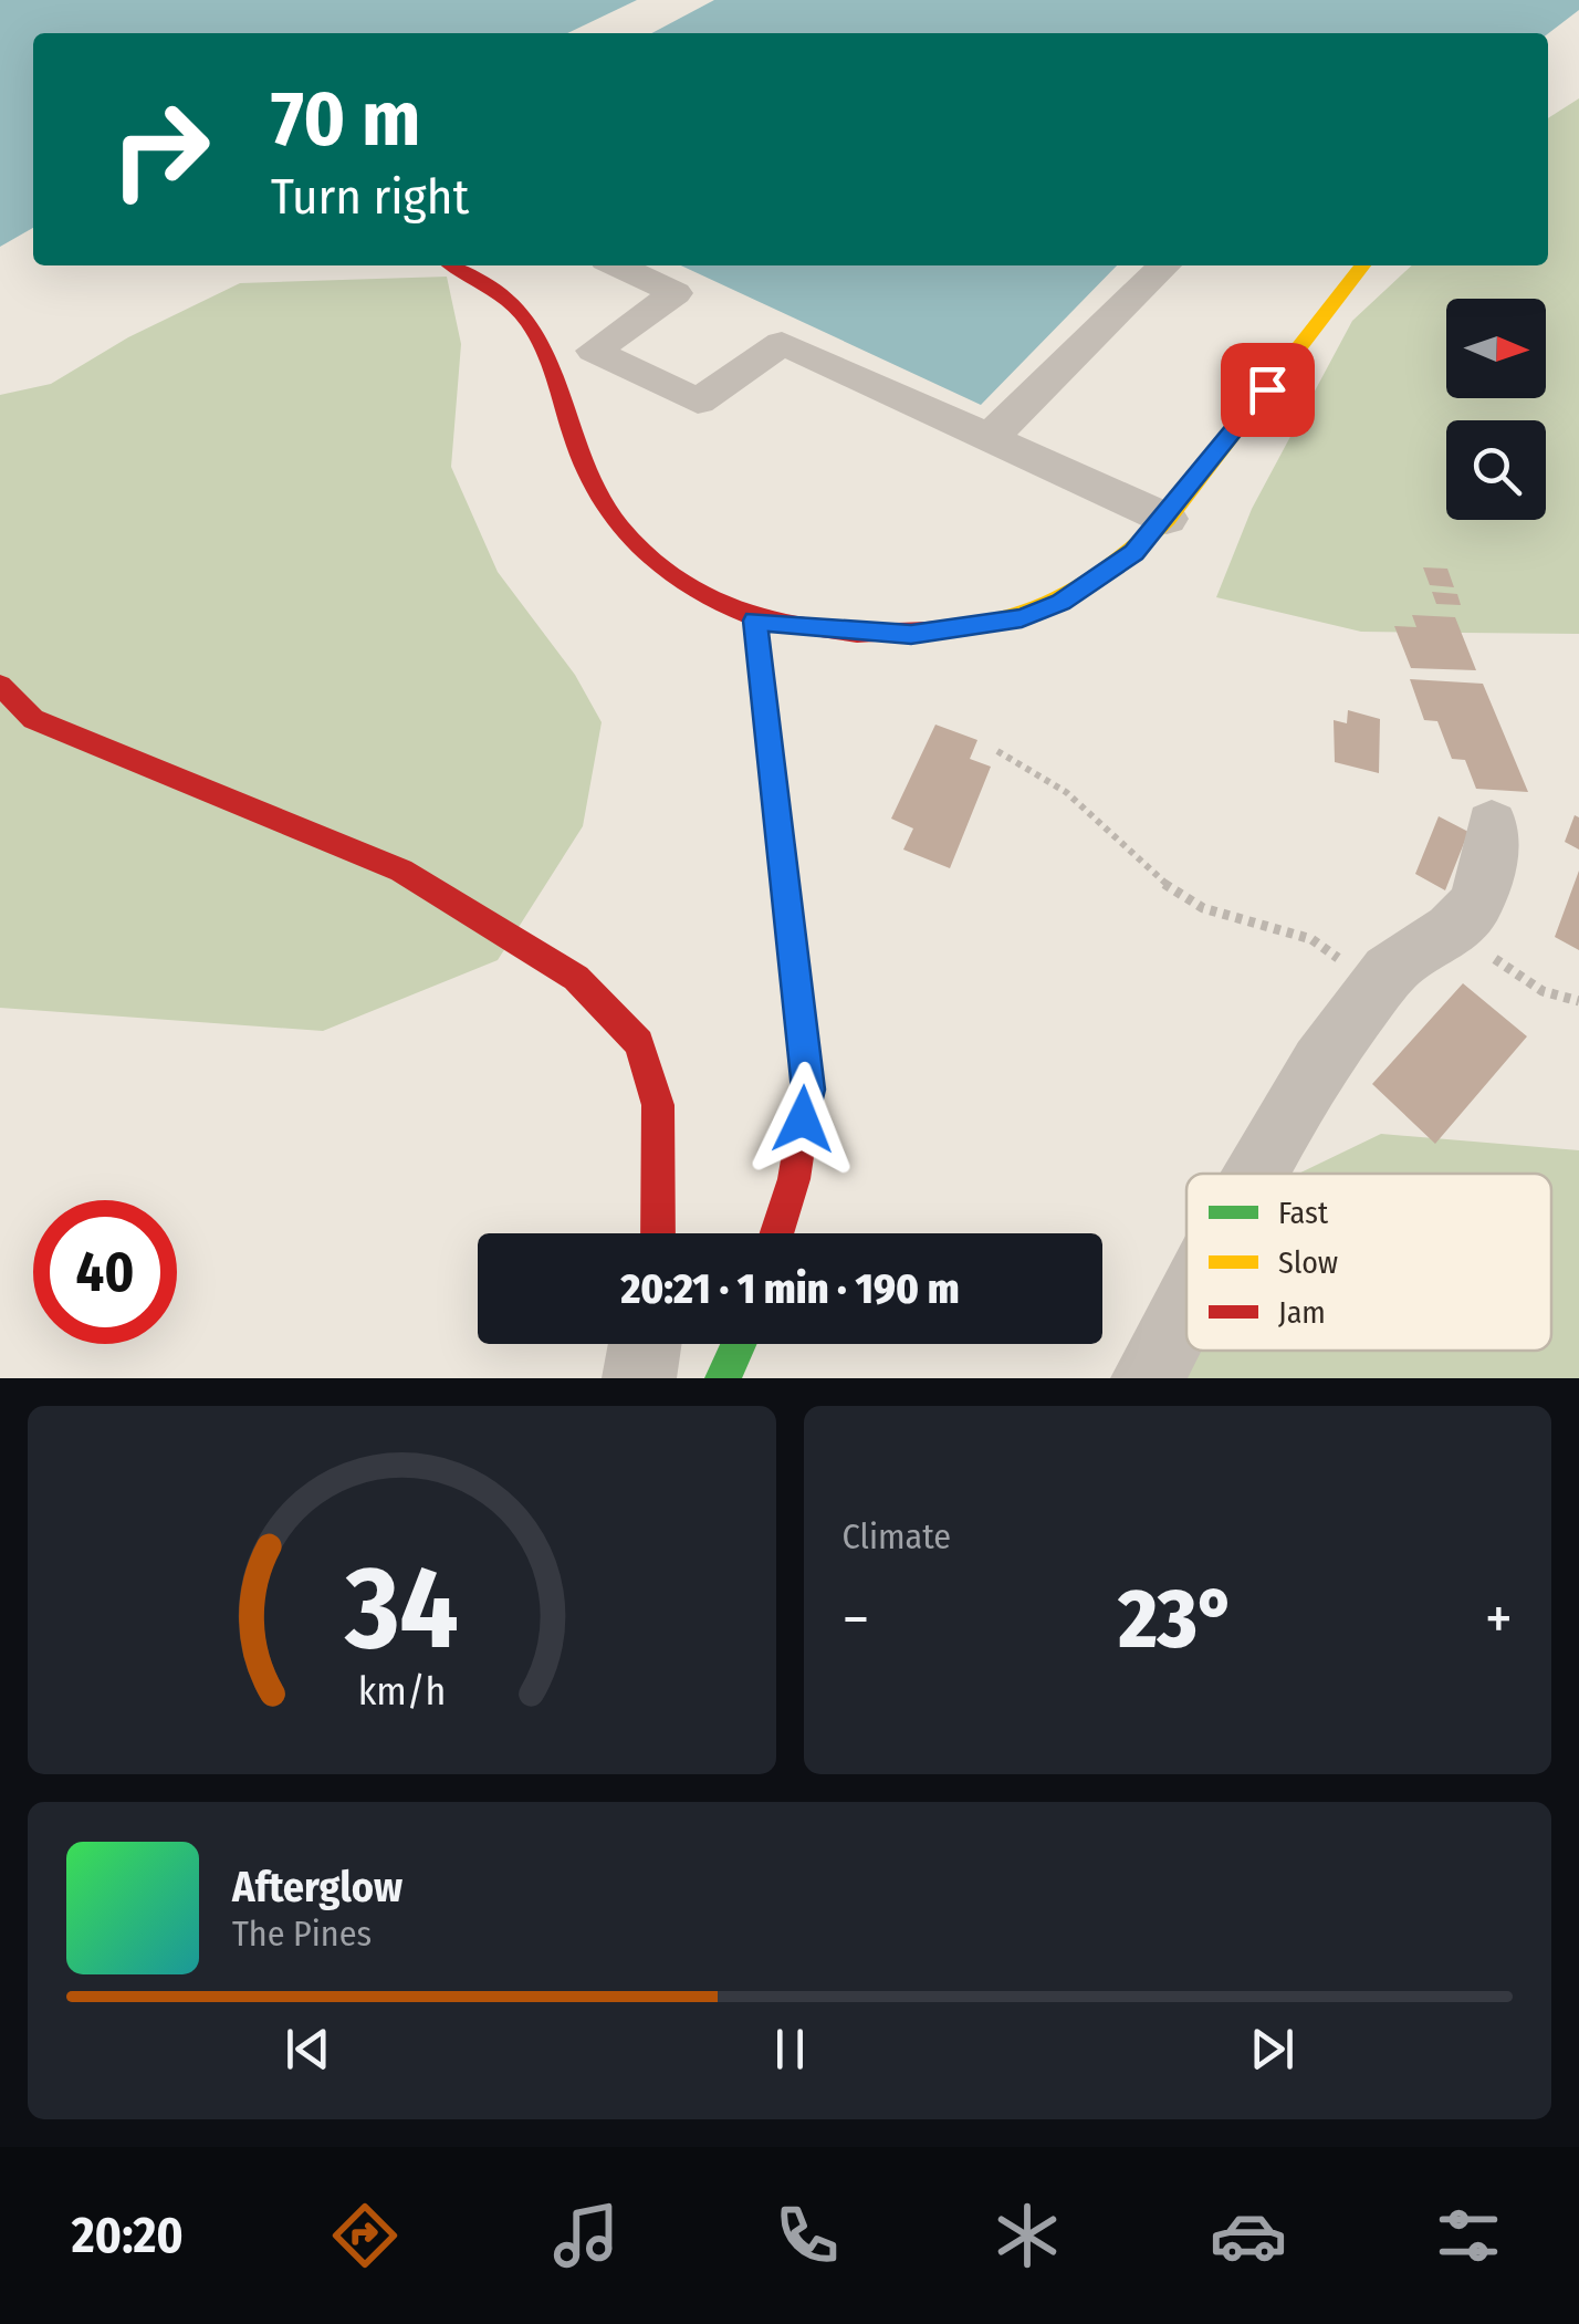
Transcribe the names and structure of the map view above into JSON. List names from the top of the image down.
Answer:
{
  "legend": ["Fast", "Slow", "Jam"],
  "north": "right",
  "page": {
    "turn": ["70 m", "Turn right"],
    "limit": "40",
    "trip": "20:21 · 1 min · 190 m",
    "tile": "Climate",
    "heat": ["−", "23°", "+"],
    "song": ["Afterglow", "The Pines"],
    "tabs": "20:20",
    "gauge": ["34", "km/h"]
  }
}
